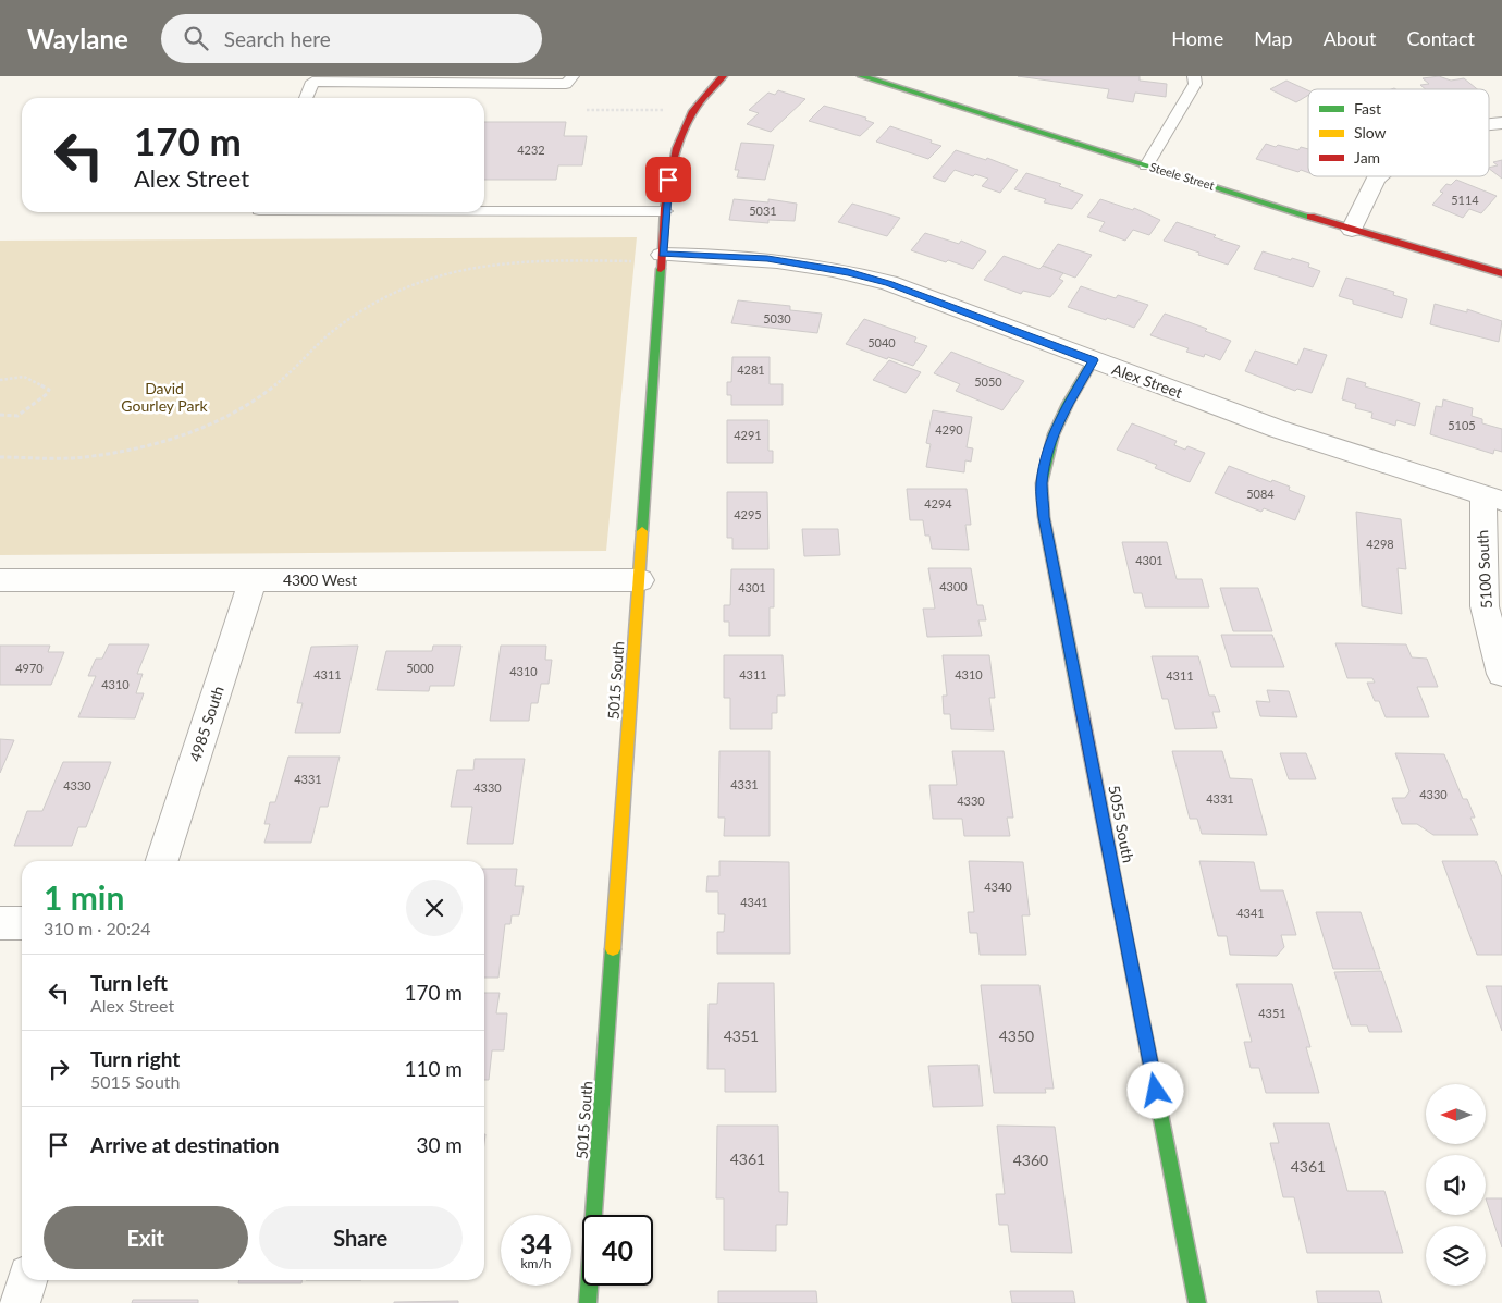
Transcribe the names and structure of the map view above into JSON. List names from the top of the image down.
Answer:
{
  "streets": {
    "street": [
      "Steele Street",
      "Alex Street",
      "5100 South",
      "4300 West",
      "5015 South",
      "4985 South",
      "5055 South"
    ]
  },
  "crossings": [
    ["Alex Street", "5100 South"],
    ["Alex Street", "5015 South"],
    ["Alex Street", "5055 South"],
    ["4300 West", "5015 South"],
    ["4300 West", "4985 South"]
  ],
  "parks": ["David Gourley Park"],
  "house_numbers": [
    "4232",
    "5114",
    "5031",
    "5030",
    "5040",
    "4281",
    "5050",
    "5105",
    "4290",
    "4291",
    "5084",
    "4294",
    "4295",
    "4298",
    "4301",
    "4300",
    "4301",
    "4970",
    "5000",
    "4310",
    "4311",
    "4311",
    "4310",
    "4311",
    "4310",
    "4331",
    "4331",
    "4330",
    "4330",
    "4330",
    "4331",
    "4330",
    "4340",
    "4341",
    "4341",
    "4351",
    "4351",
    "4350",
    "4361",
    "4360",
    "4361"
  ],
  "legend": ["Fast", "Slow", "Jam"],
  "north": "left",
  "page": {
    "header": "Waylane",
    "search": "Search here",
    "nav": [
      "Home",
      "Map",
      "About",
      "Contact"
    ],
    "turn": ["170 m", "Alex Street"],
    "heading": ["1 min", "310 m · 20:24"],
    "list": [
      {
        "name": "Turn left",
        "note": "Alex Street",
        "value": "170 m"
      },
      {
        "name": "Turn right",
        "note": "5015 South",
        "value": "110 m"
      },
      {
        "name": "Arrive at destination",
        "value": "30 m"
      }
    ],
    "buttons": ["Exit", "Share"],
    "speed": "34 km/h",
    "limit": "40"
  }
}
